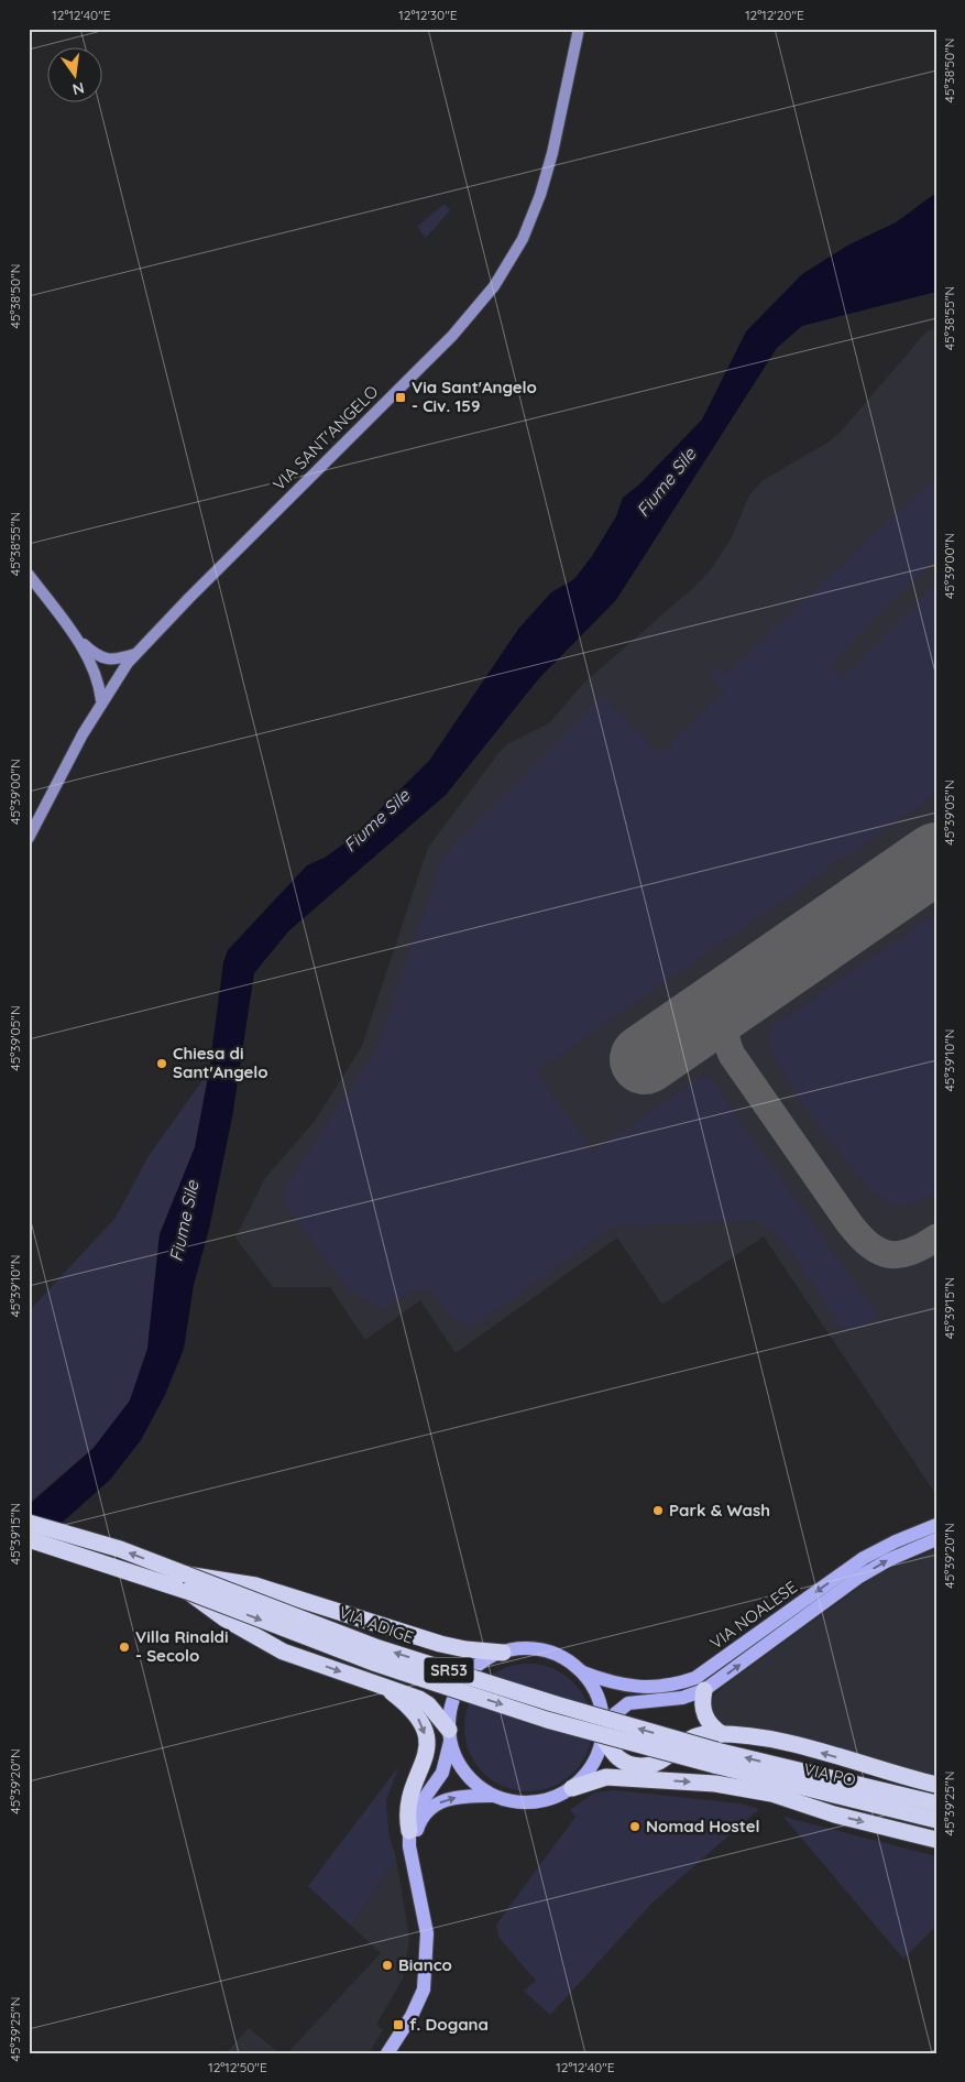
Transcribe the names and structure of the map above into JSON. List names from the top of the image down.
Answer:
{
  "streets": {
    "highway": ["VIA ADIGE", "SR53", "VIA PO"],
    "main road": ["VIA NOALESE"],
    "street": ["VIA SANT'ANGELO"]
  },
  "crossings": [
    ["VIA ADIGE", "VIA PO"]
  ],
  "water": ["Fiume Sile"],
  "places": {
    "transit": ["Via Sant'Angelo - Civ. 159", "f. Dogana"],
    "other": [
      "Chiesa di Sant'Angelo",
      "Park & Wash",
      "Villa Rinaldi - Secolo",
      "Nomad Hostel",
      "Bianco"
    ]
  },
  "north": "bottom",
  "coordinates": [
    "12°12'40\"E",
    "12°12'30\"E",
    "12°12'20\"E",
    "45°38'50\"N",
    "45°38'55\"N",
    "45°39'00\"N",
    "45°39'05\"N",
    "45°39'10\"N",
    "45°39'15\"N",
    "45°39'20\"N",
    "45°39'25\"N",
    "12°12'50\"E"
  ]
}
